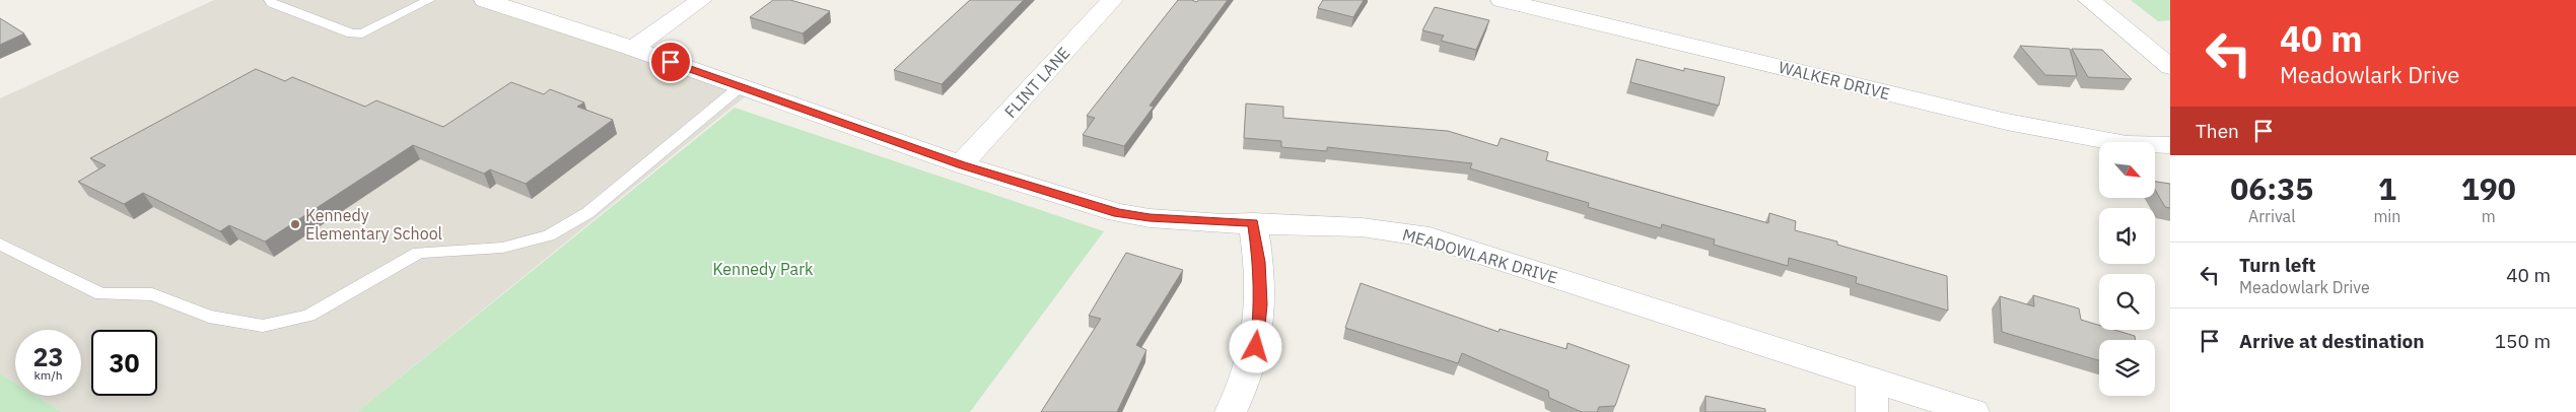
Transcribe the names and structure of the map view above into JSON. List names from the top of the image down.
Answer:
{
  "streets": {
    "street": ["WALKER DRIVE", "FLINT LANE", "MEADOWLARK DRIVE"]
  },
  "crossings": [
    ["FLINT LANE", "MEADOWLARK DRIVE"]
  ],
  "parks": ["Kennedy Park"],
  "places": ["Kennedy Elementary School"],
  "north": "bottom right",
  "page": {
    "turn": ["40 m", "Meadowlark Drive"],
    "then": "Then",
    "eta": [
      "06:35",
      "Arrival",
      "1",
      "min",
      "190",
      "m"
    ],
    "list": [
      {
        "name": "Turn left",
        "note": "Meadowlark Drive",
        "value": "40 m"
      },
      {
        "name": "Arrive at destination",
        "value": "150 m"
      }
    ],
    "speed": "23 km/h",
    "limit": "30"
  }
}
